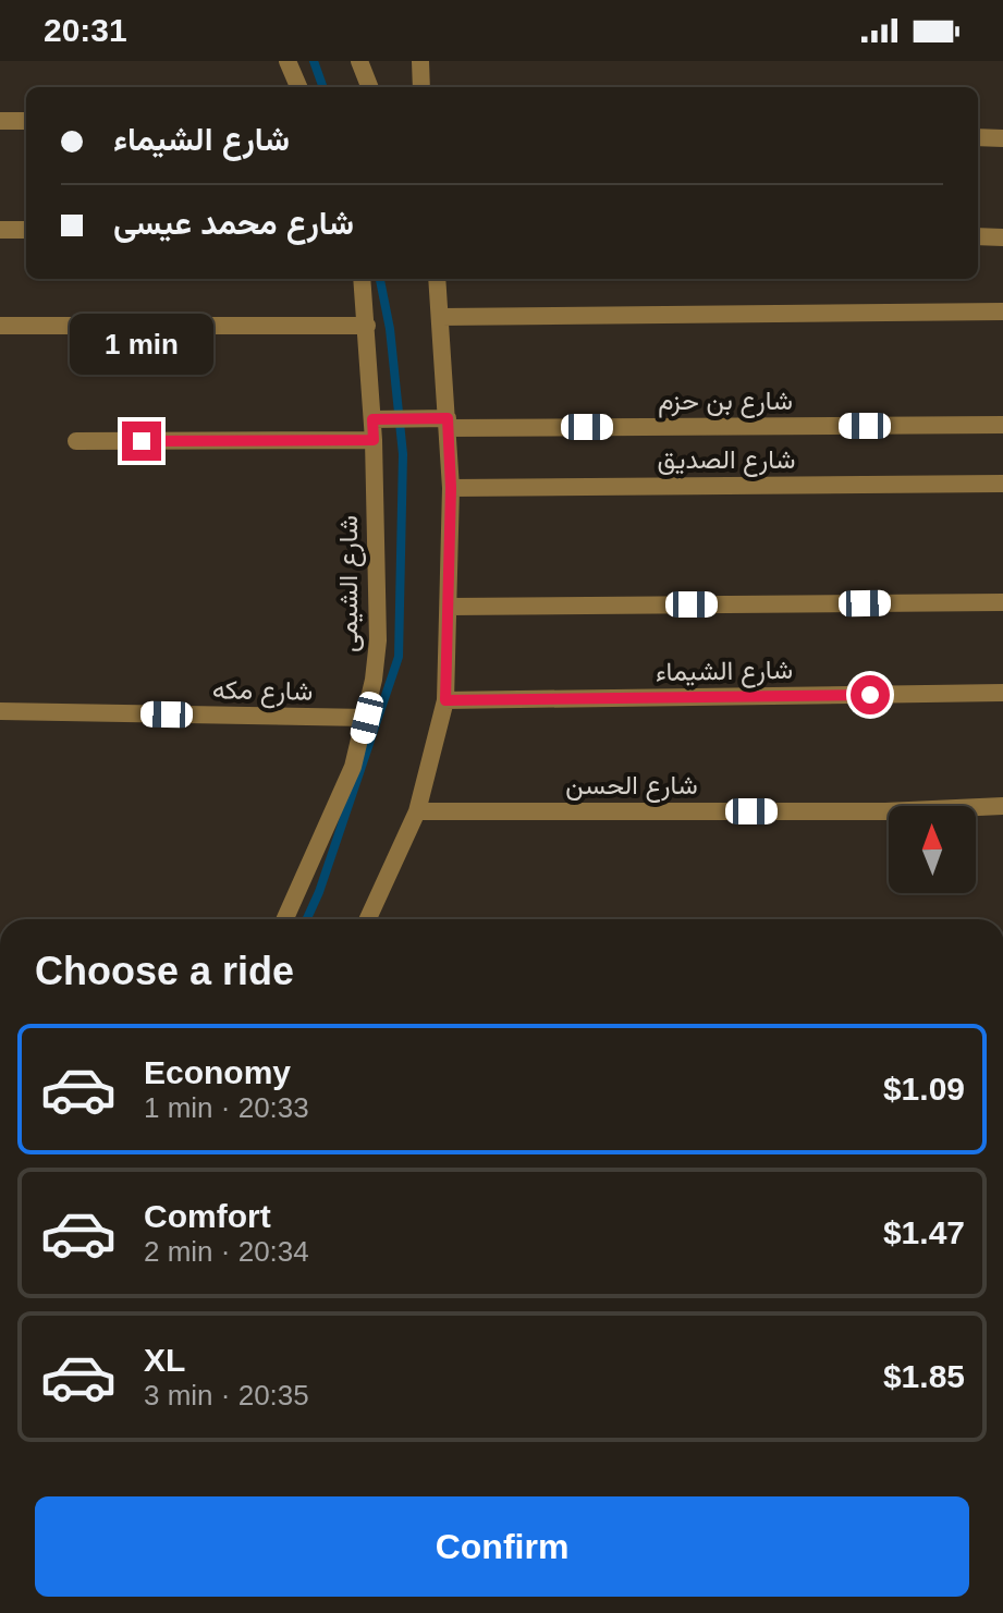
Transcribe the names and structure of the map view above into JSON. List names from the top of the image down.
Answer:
{
  "streets": {
    "street": [
      "شارع بن حزم",
      "شارع الصديق",
      "شارع الشيمى",
      "شارع الشيماء",
      "شارع مكه",
      "شارع الحسن"
    ]
  },
  "crossings": [
    ["شارع بن حزم", "شارع الشيمى"],
    ["شارع الشيمى", "شارع مكه"]
  ],
  "north": "top",
  "page": {
    "status": "20:31",
    "banner": ["شارع الشيماء", "شارع محمد عيسى"],
    "bubble": "1 min",
    "heading": "Choose a ride",
    "list": [
      {
        "name": "Economy",
        "note": "1 min · 20:33",
        "value": "$1.09"
      },
      {
        "name": "Comfort",
        "note": "2 min · 20:34",
        "value": "$1.47"
      },
      {
        "name": "XL",
        "note": "3 min · 20:35",
        "value": "$1.85"
      }
    ],
    "buttons": "Confirm"
  }
}
